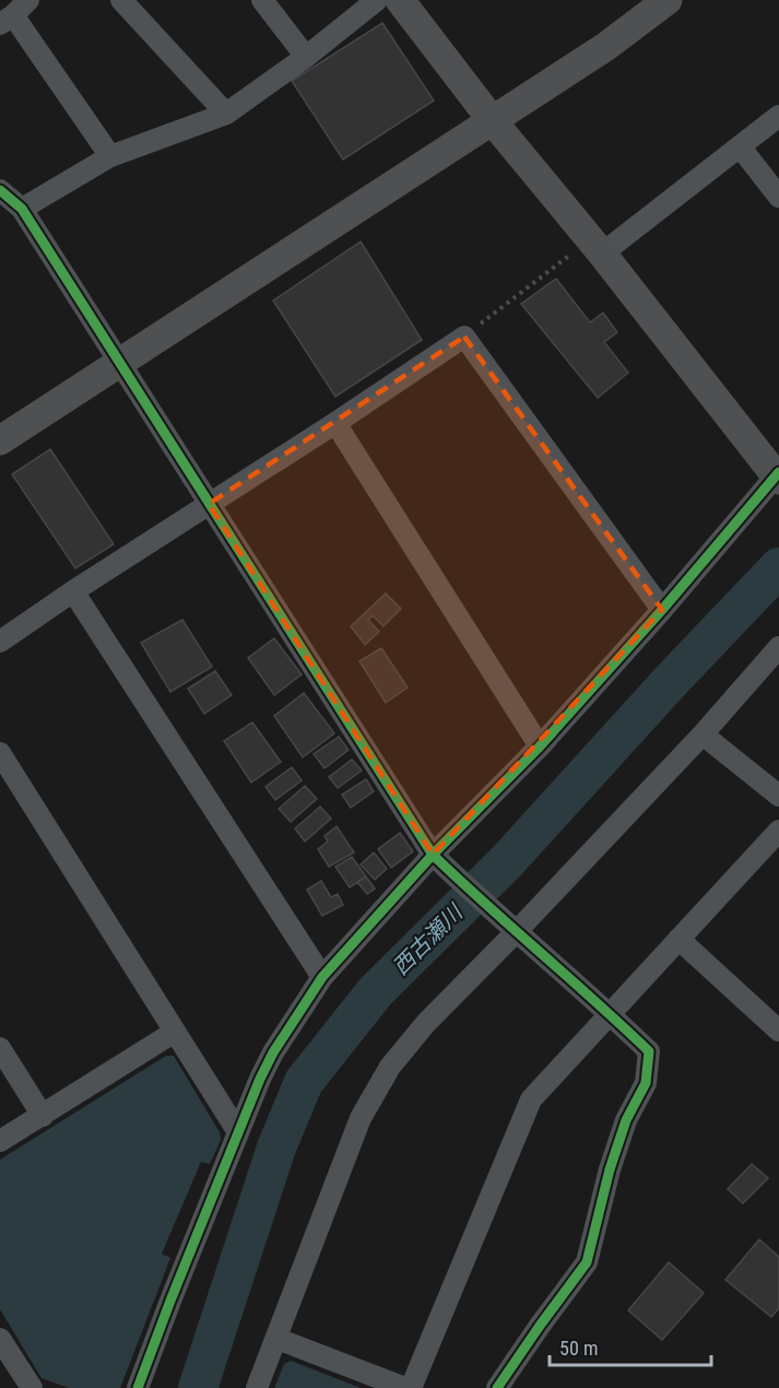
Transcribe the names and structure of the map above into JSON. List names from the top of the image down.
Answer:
{
  "water": ["西古瀬川"],
  "scale_bar": "50 m"
}
